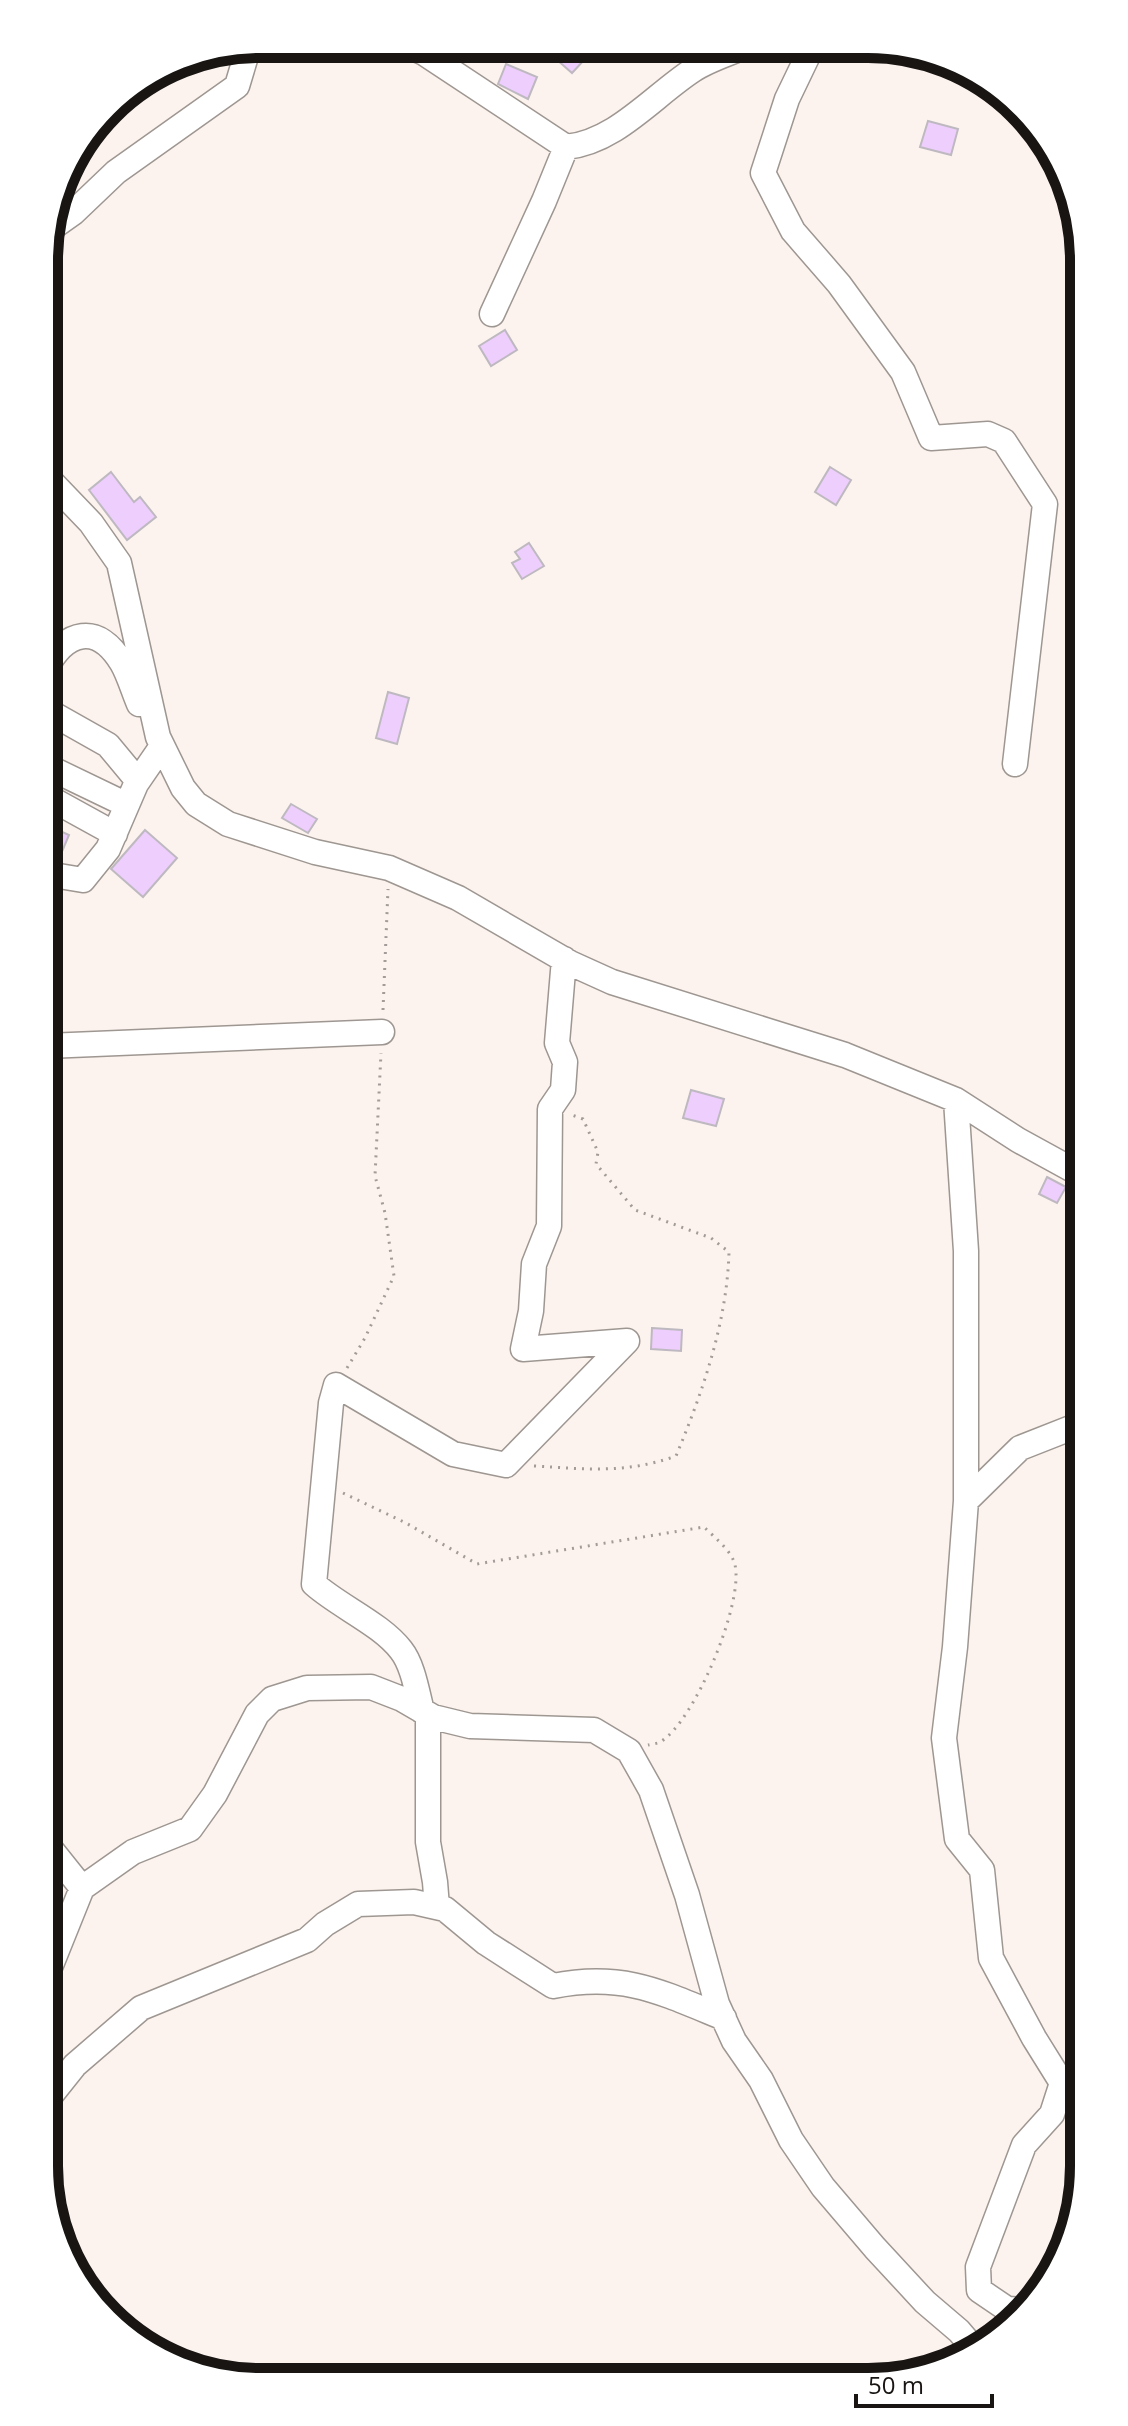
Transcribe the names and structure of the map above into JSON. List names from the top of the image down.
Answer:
{
  "scale_bar": "50 m"
}
